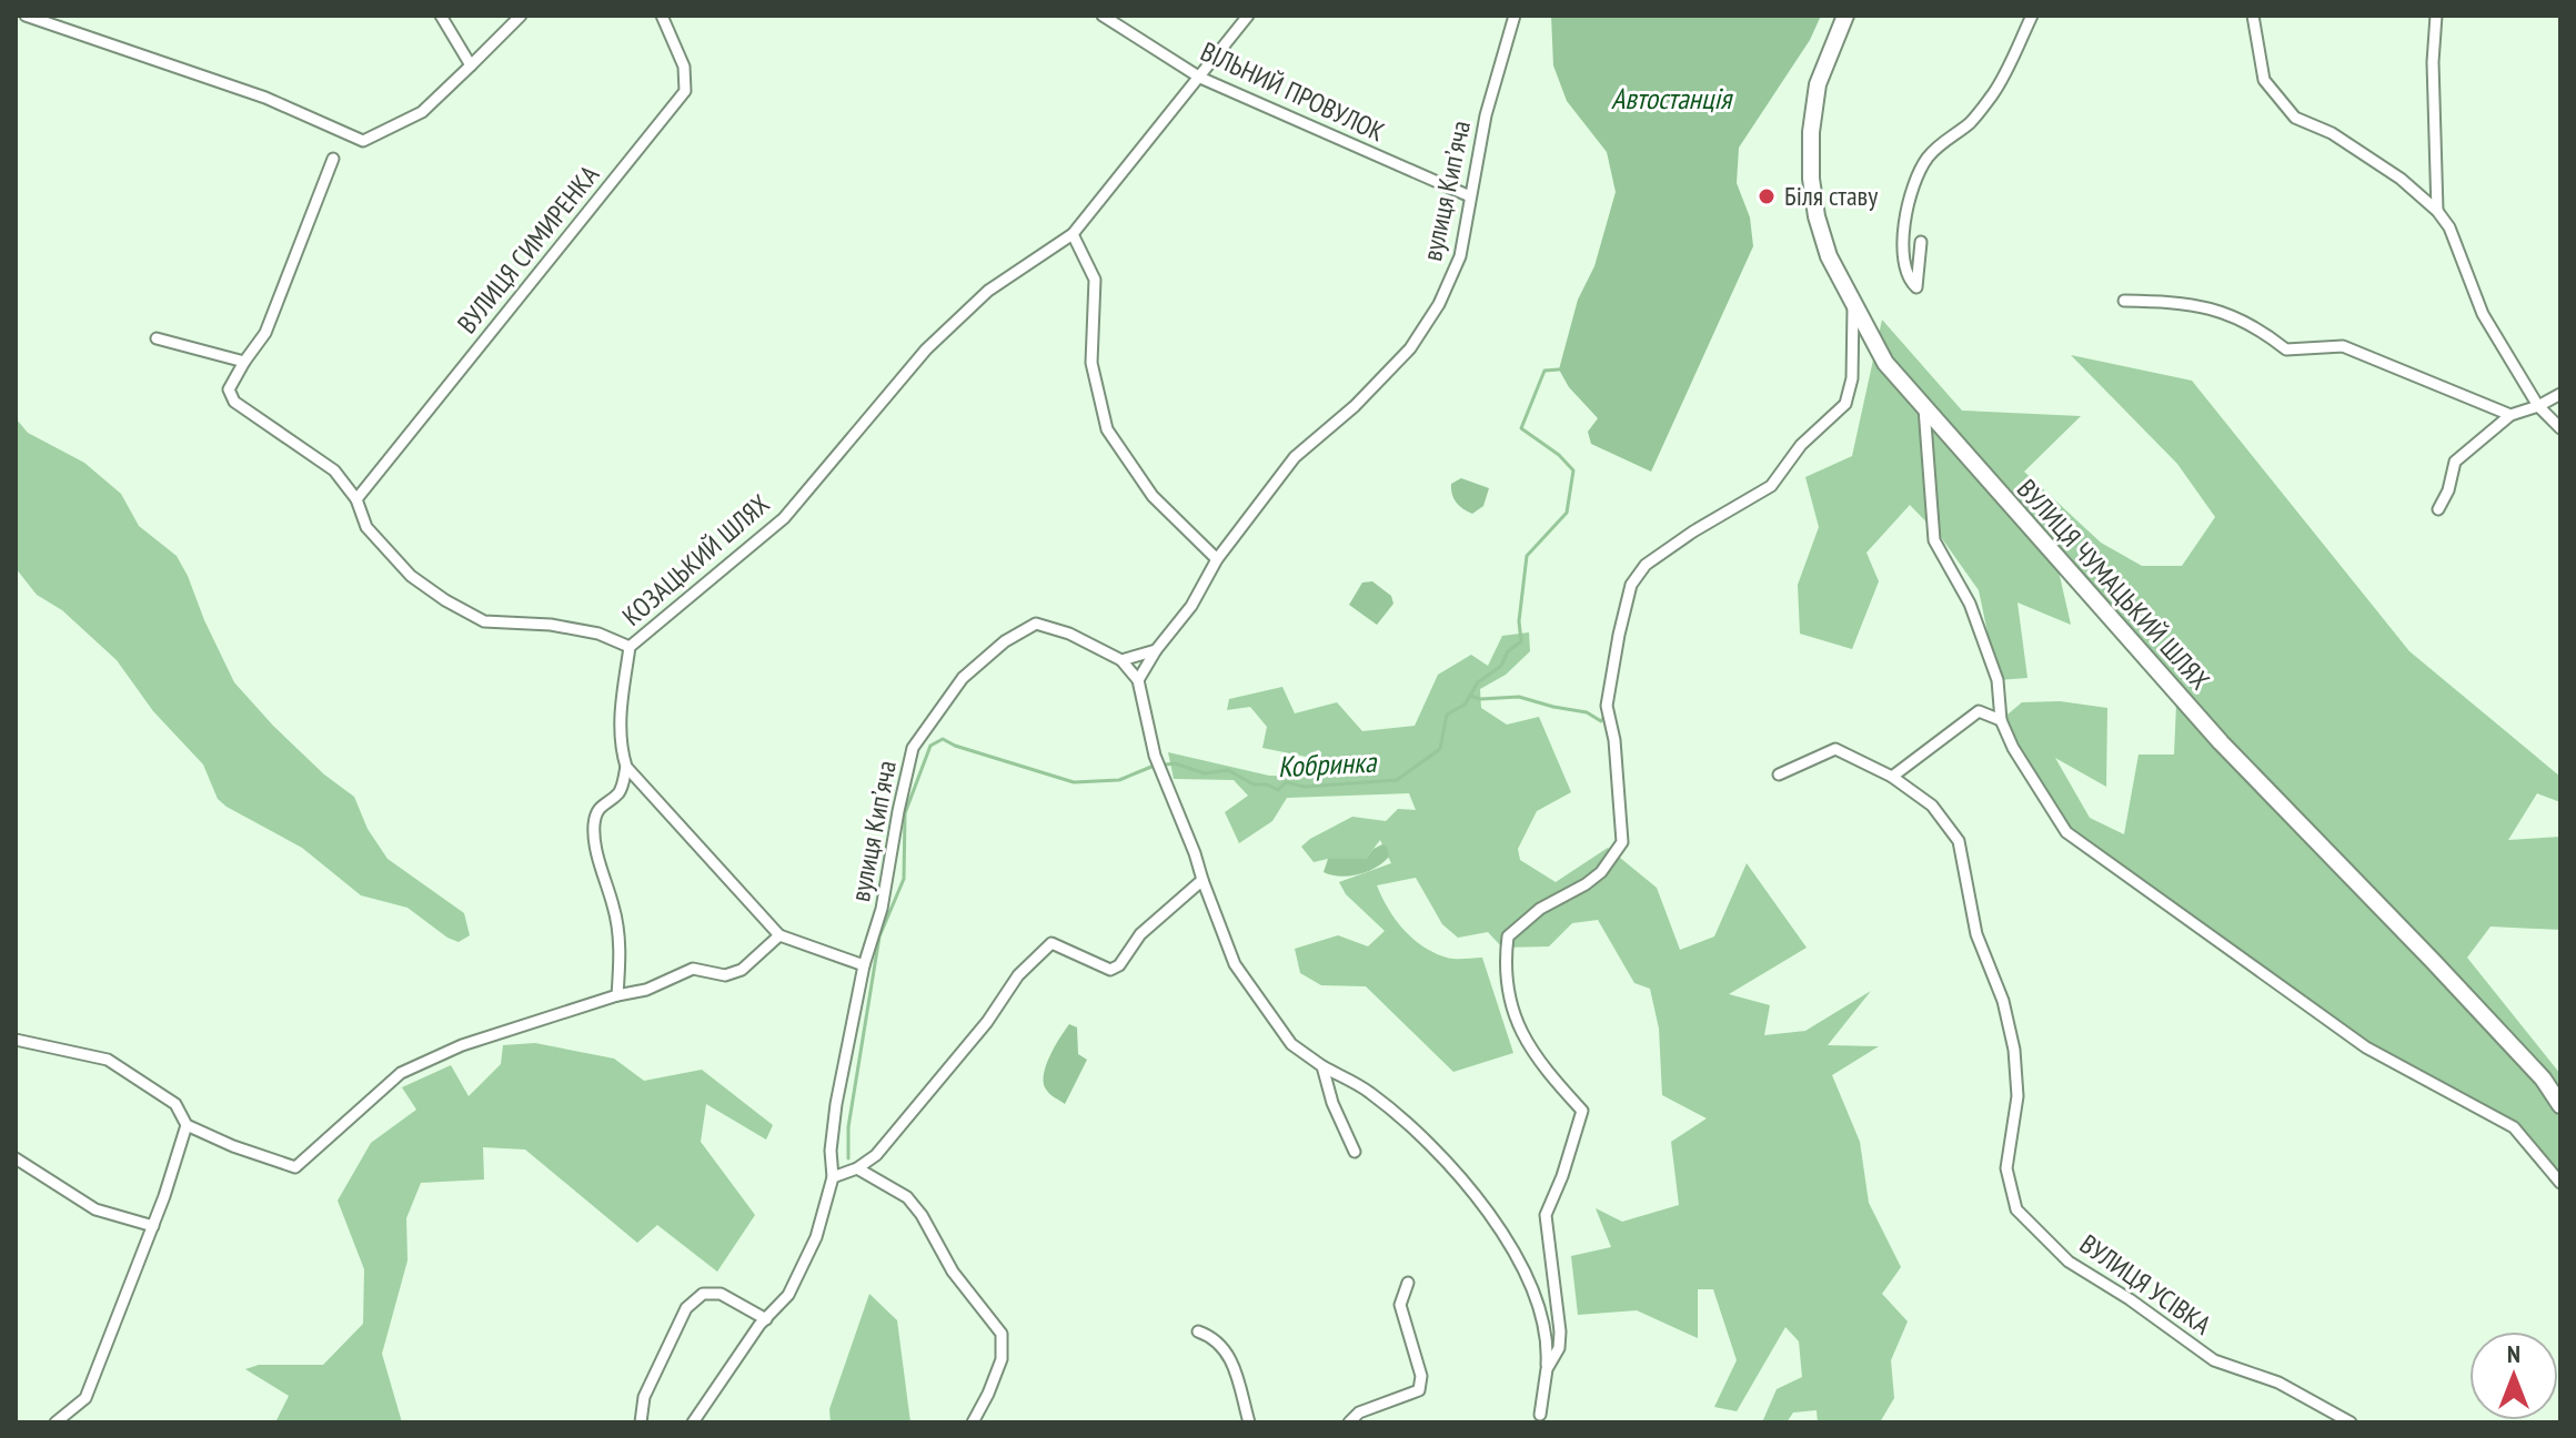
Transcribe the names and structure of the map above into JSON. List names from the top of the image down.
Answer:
{
  "streets": {
    "main road": ["ВУЛИЦЯ ЧУМАЦЬКИЙ ШЛЯХ"],
    "street": [
      "ВІЛЬНИЙ ПРОВУЛОК",
      "вулиця Кипʼяча",
      "ВУЛИЦЯ СИМИРЕНКА",
      "КОЗАЦЬКИЙ ШЛЯХ",
      "ВУЛИЦЯ УСІВКА"
    ]
  },
  "crossings": [
    ["ВІЛЬНИЙ ПРОВУЛОК", "вулиця Кипʼяча"],
    ["ВІЛЬНИЙ ПРОВУЛОК", "КОЗАЦЬКИЙ ШЛЯХ"]
  ],
  "water": ["Автостанція", "Кобринка"],
  "places": ["Біля ставу"],
  "north": "top"
}
